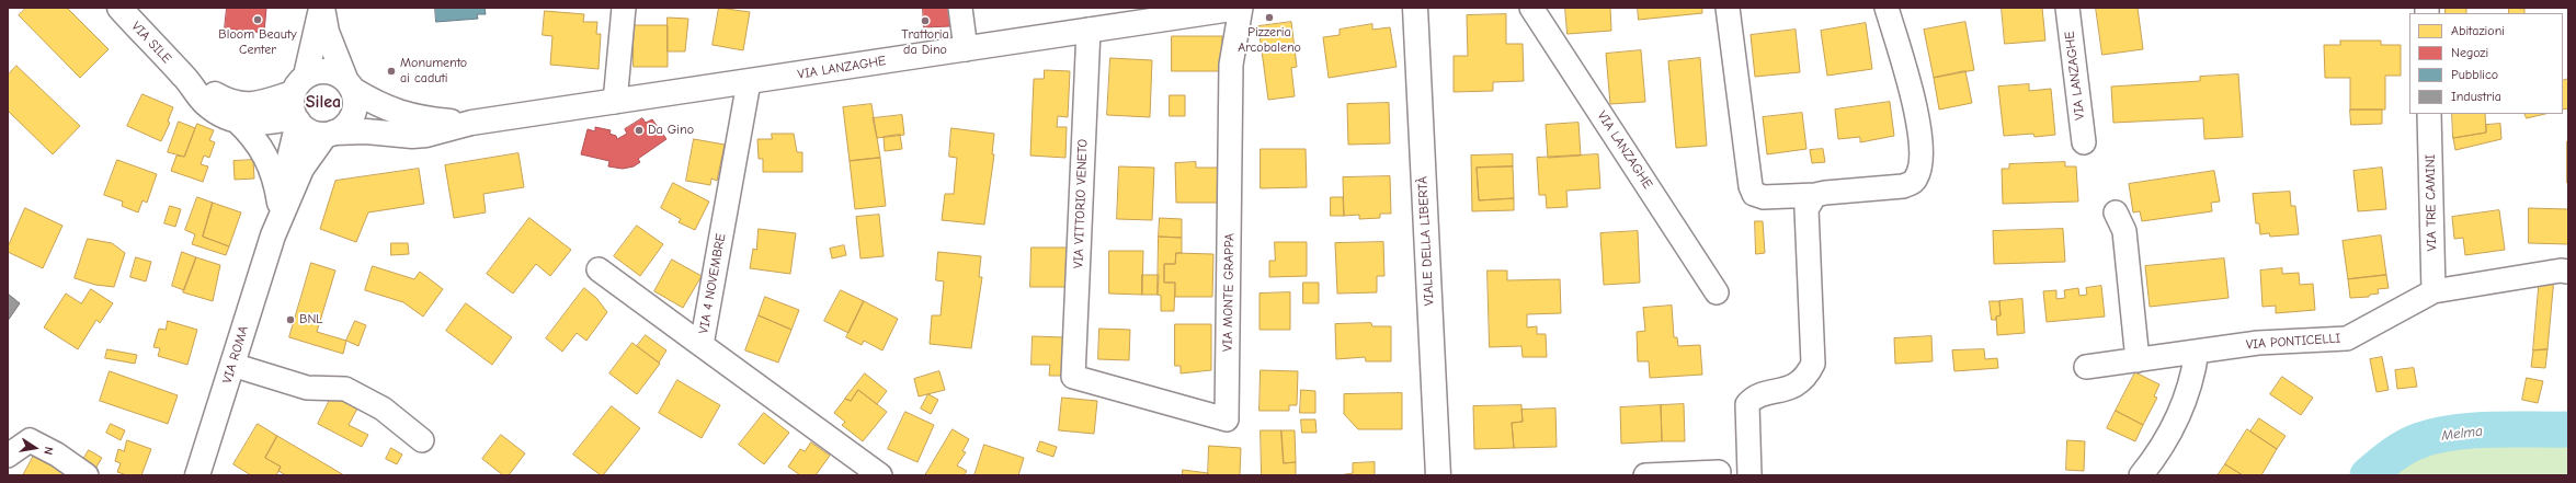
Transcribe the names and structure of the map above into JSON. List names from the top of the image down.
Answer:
{
  "streets": {
    "street": [
      "VIA SILE",
      "VIA LANZAGHE",
      "VIA TRE CAMINI",
      "VIA VITTORIO VENETO",
      "VIALE DELLA LIBERTÀ",
      "VIA 4 NOVEMBRE",
      "VIA MONTE GRAPPA",
      "VIA PONTICELLI",
      "VIA ROMA"
    ]
  },
  "crossings": [
    ["VIA SILE", "VIA LANZAGHE"],
    ["VIA SILE", "VIA ROMA"],
    ["VIA LANZAGHE", "VIA VITTORIO VENETO"],
    ["VIA LANZAGHE", "VIA 4 NOVEMBRE"],
    ["VIA LANZAGHE", "VIA MONTE GRAPPA"],
    ["VIA LANZAGHE", "VIA ROMA"],
    ["VIA TRE CAMINI", "VIA PONTICELLI"],
    ["VIA VITTORIO VENETO", "VIA MONTE GRAPPA"]
  ],
  "districts": ["Silea"],
  "water": ["Melma"],
  "places": [
    "Pizzeria Arcobaleno",
    "Bloom Beauty Center",
    "Trattoria da Dino",
    "Monumento ai caduti",
    "Da Gino",
    "BNL"
  ],
  "legend": [
    "Abitazioni",
    "Negozi",
    "Pubblico",
    "Industria"
  ],
  "north": "right"
}
